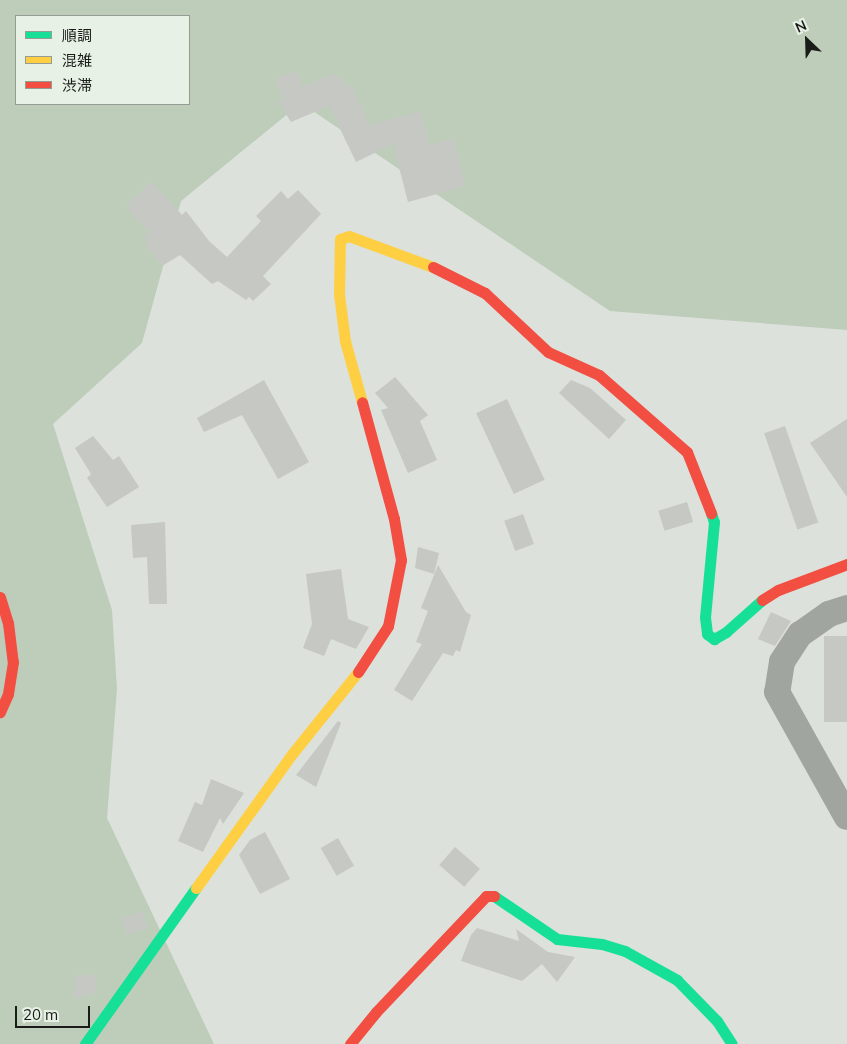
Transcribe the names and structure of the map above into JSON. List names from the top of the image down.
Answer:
{
  "legend": ["順調", "混雑", "渋滞"],
  "scale_bar": "20 m",
  "north": "top left"
}
